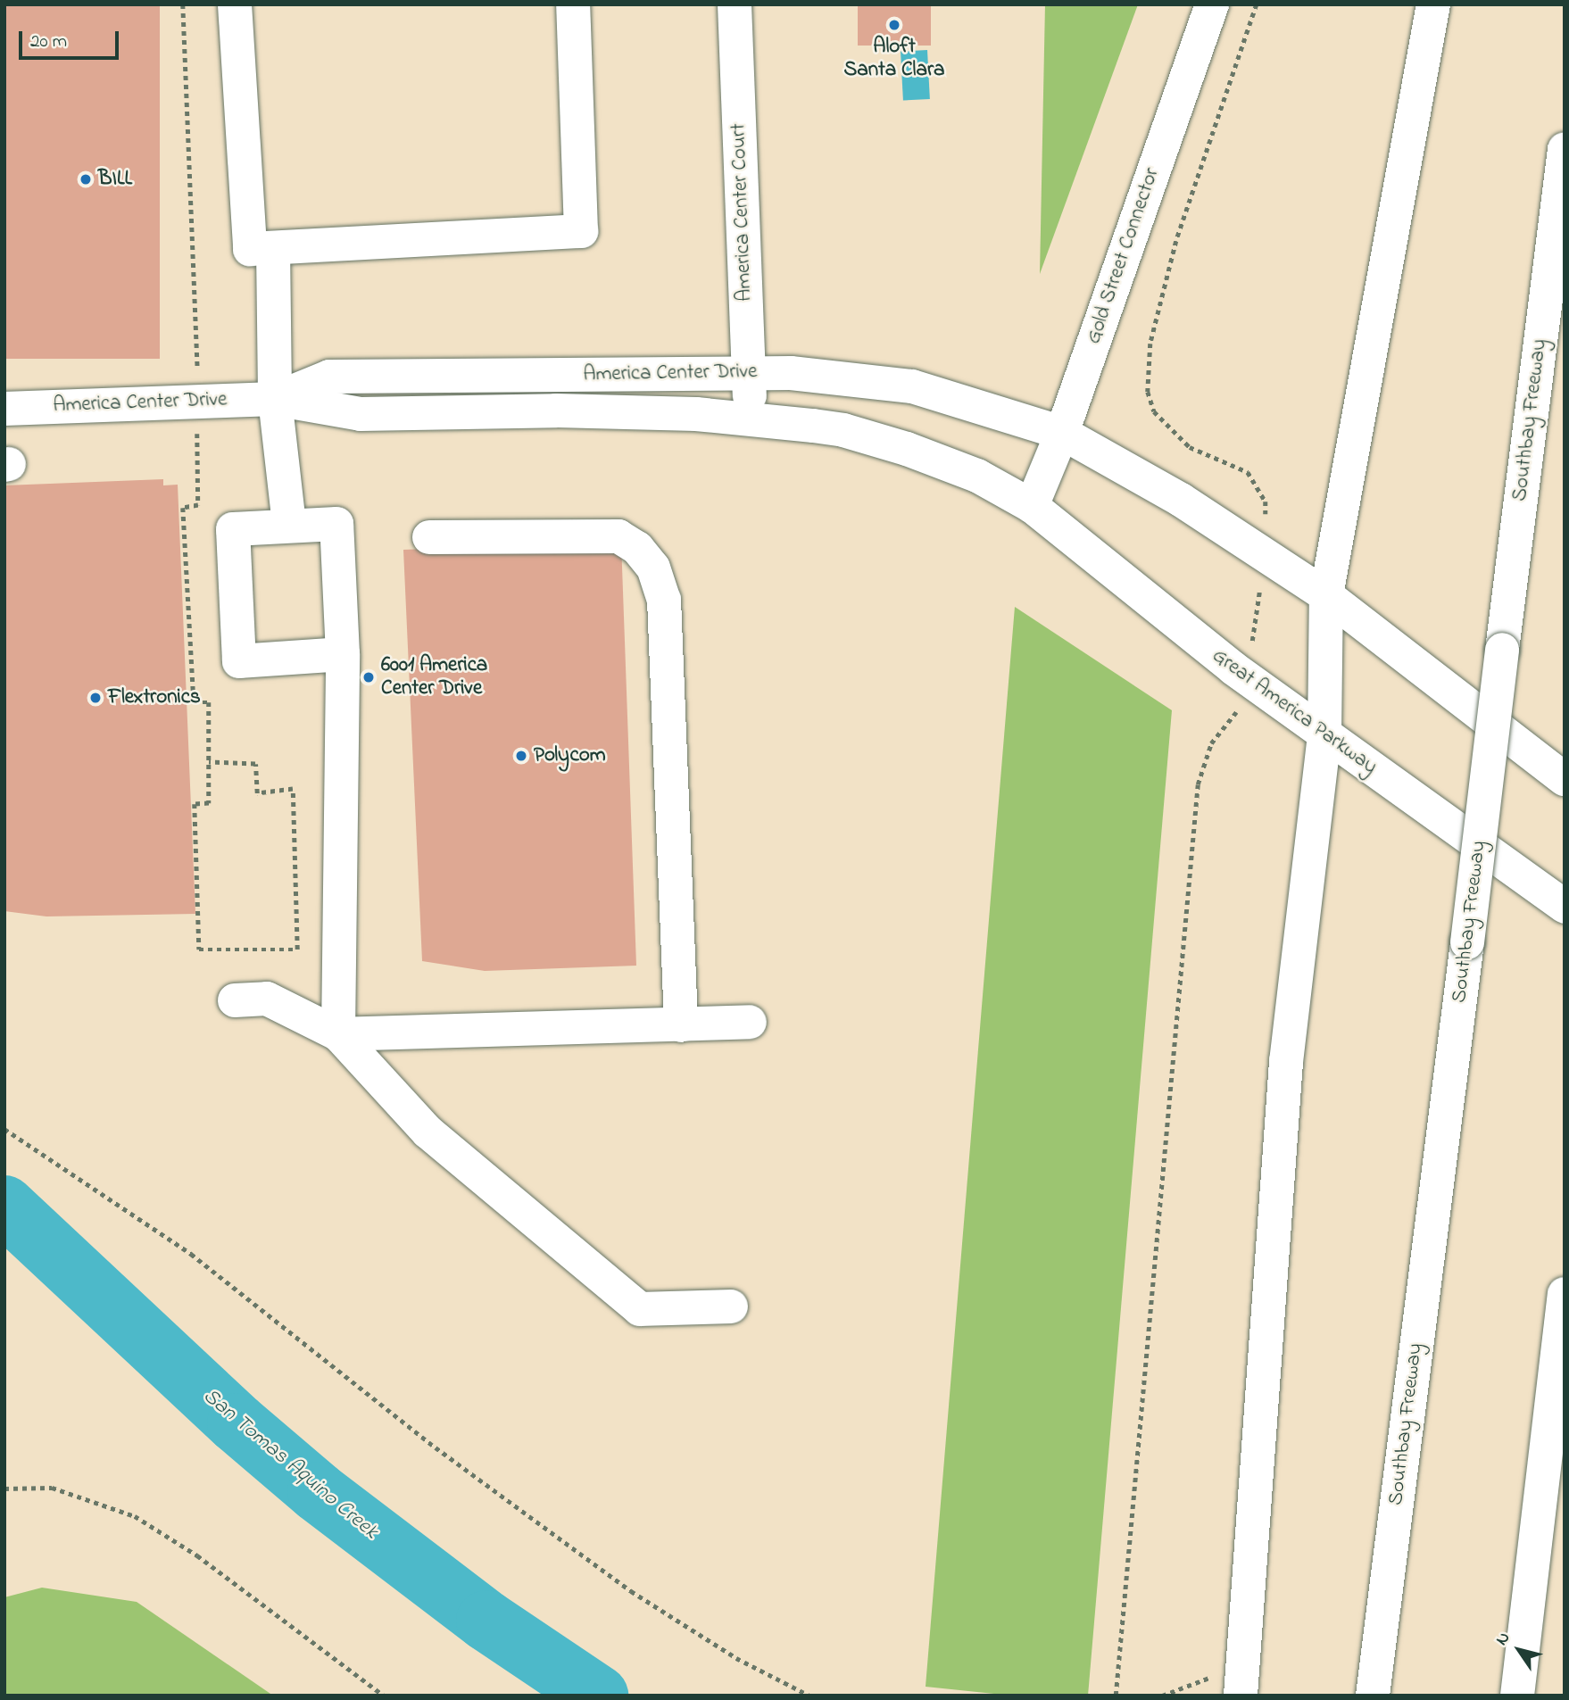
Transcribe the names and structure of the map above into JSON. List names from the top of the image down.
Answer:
{
  "streets": {
    "main road": [
      "America Center Court",
      "Gold Street Connector",
      "America Center Drive",
      "Southbay Freeway",
      "Great America Parkway"
    ]
  },
  "crossings": [
    ["America Center Court", "America Center Drive"],
    ["Gold Street Connector", "America Center Drive"],
    ["Gold Street Connector", "Great America Parkway"],
    ["America Center Drive", "Great America Parkway"]
  ],
  "water": ["San Tomas Aquino Creek"],
  "places": [
    "Aloft Santa Clara",
    "BILL",
    "6001 America Center Drive",
    "Flextronics",
    "Polycom"
  ],
  "scale_bar": "20 m",
  "north": "top left"
}
